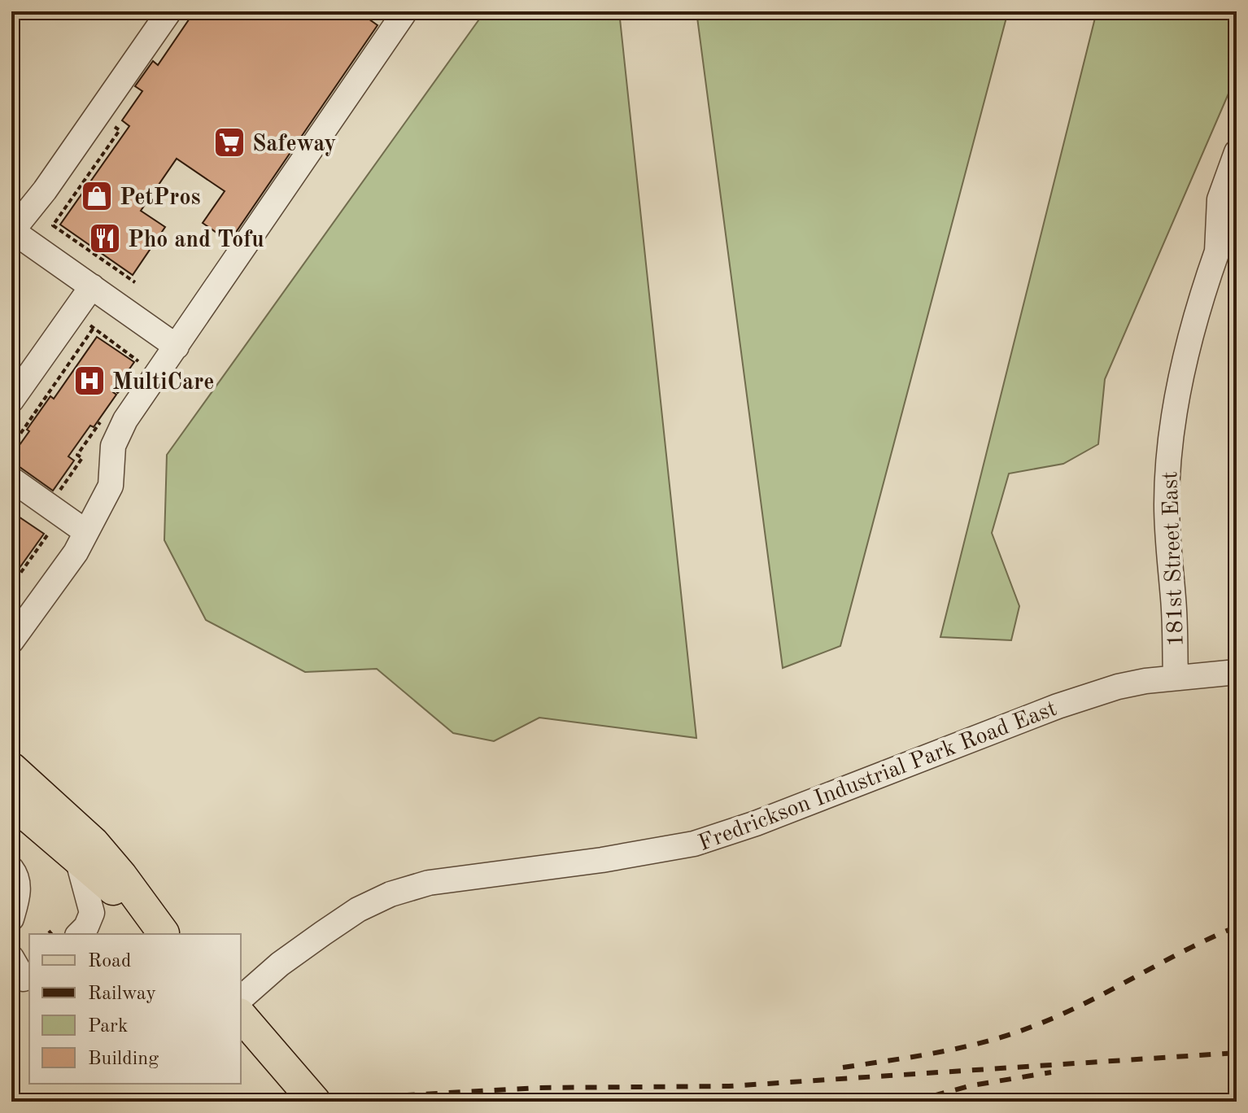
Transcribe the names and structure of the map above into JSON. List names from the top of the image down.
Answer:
{
  "streets": {
    "street": ["181st Street East", "Fredrickson Industrial Park Road East"]
  },
  "crossings": [
    ["181st Street East", "Fredrickson Industrial Park Road East"]
  ],
  "places": {
    "supermarket": ["Safeway"],
    "shop": ["PetPros"],
    "restaurant": ["Pho and Tofu"],
    "hospital": ["MultiCare"]
  },
  "legend": [
    "Road",
    "Railway",
    "Park",
    "Building"
  ]
}
